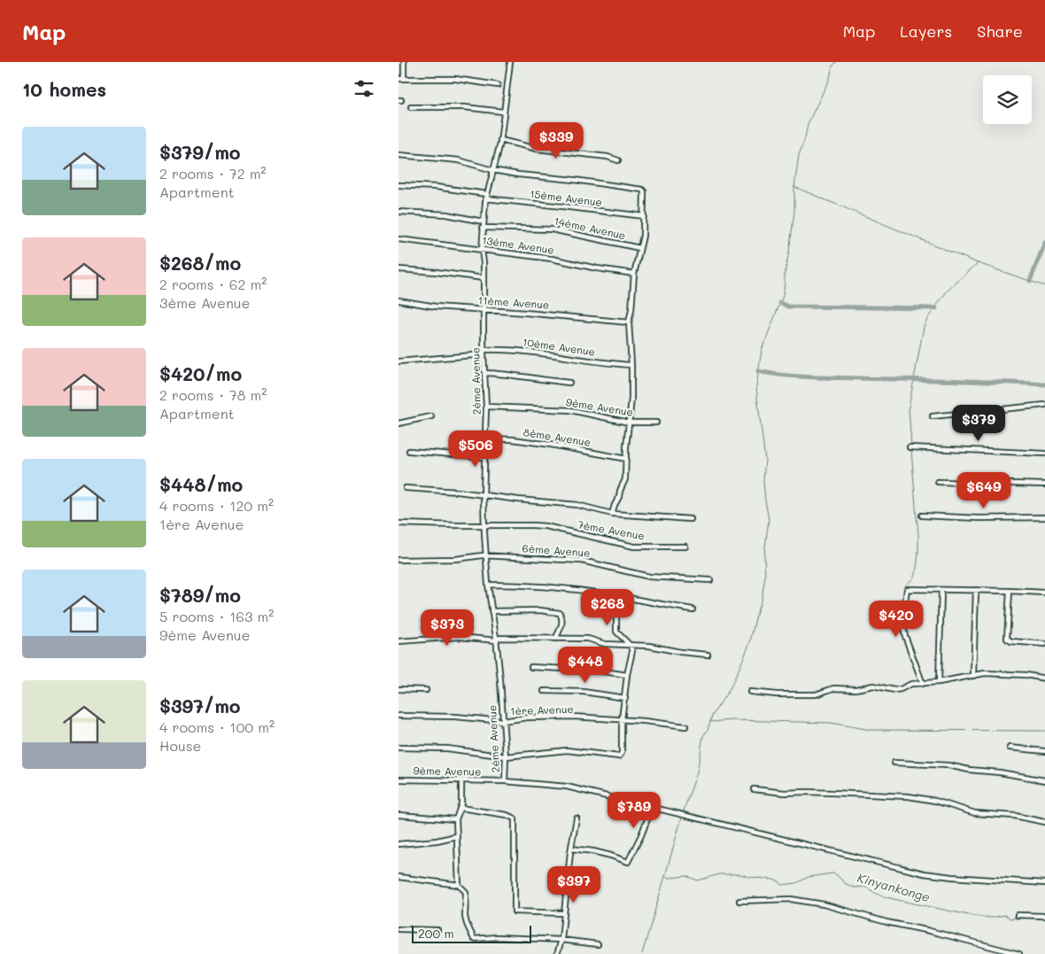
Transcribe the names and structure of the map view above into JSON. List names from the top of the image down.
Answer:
{
  "streets": {
    "street": [
      "15ème Avenue",
      "14ème Avenue",
      "13ème Avenue",
      "11ème Avenue",
      "10ème Avenue",
      "2ème Avenue",
      "9ème Avenue",
      "8ème Avenue",
      "7ème Avenue",
      "6ème Avenue",
      "1ère Avenue"
    ]
  },
  "crossings": [
    ["15ème Avenue", "2ème Avenue"],
    ["14ème Avenue", "2ème Avenue"],
    ["13ème Avenue", "2ème Avenue"],
    ["11ème Avenue", "2ème Avenue"],
    ["10ème Avenue", "2ème Avenue"],
    ["2ème Avenue", "9ème Avenue"],
    ["2ème Avenue", "8ème Avenue"],
    ["2ème Avenue", "7ème Avenue"],
    ["2ème Avenue", "6ème Avenue"],
    ["2ème Avenue", "1ère Avenue"]
  ],
  "water": ["Kinyankonge"],
  "scale_bar": "200 m",
  "page": {
    "header": "Map",
    "nav": ["Map", "Layers", "Share"],
    "heading": "10 homes",
    "list": [
      {
        "name": "$379/mo",
        "note": "2 rooms · 72 m² · Apartment"
      },
      {
        "name": "$268/mo",
        "note": "2 rooms · 62 m² · 3ème Avenue"
      },
      {
        "name": "$420/mo",
        "note": "2 rooms · 78 m² · Apartment"
      },
      {
        "name": "$448/mo",
        "note": "4 rooms · 120 m² · 1ère Avenue"
      },
      {
        "name": "$789/mo",
        "note": "5 rooms · 163 m² · 9ème Avenue"
      },
      {
        "name": "$397/mo",
        "note": "4 rooms · 100 m² · House"
      }
    ],
    "price": [
      "$339",
      "$379",
      "$506",
      "$649",
      "$268",
      "$420",
      "$373",
      "$448",
      "$789",
      "$397"
    ],
    "scale": "200 m"
  }
}
